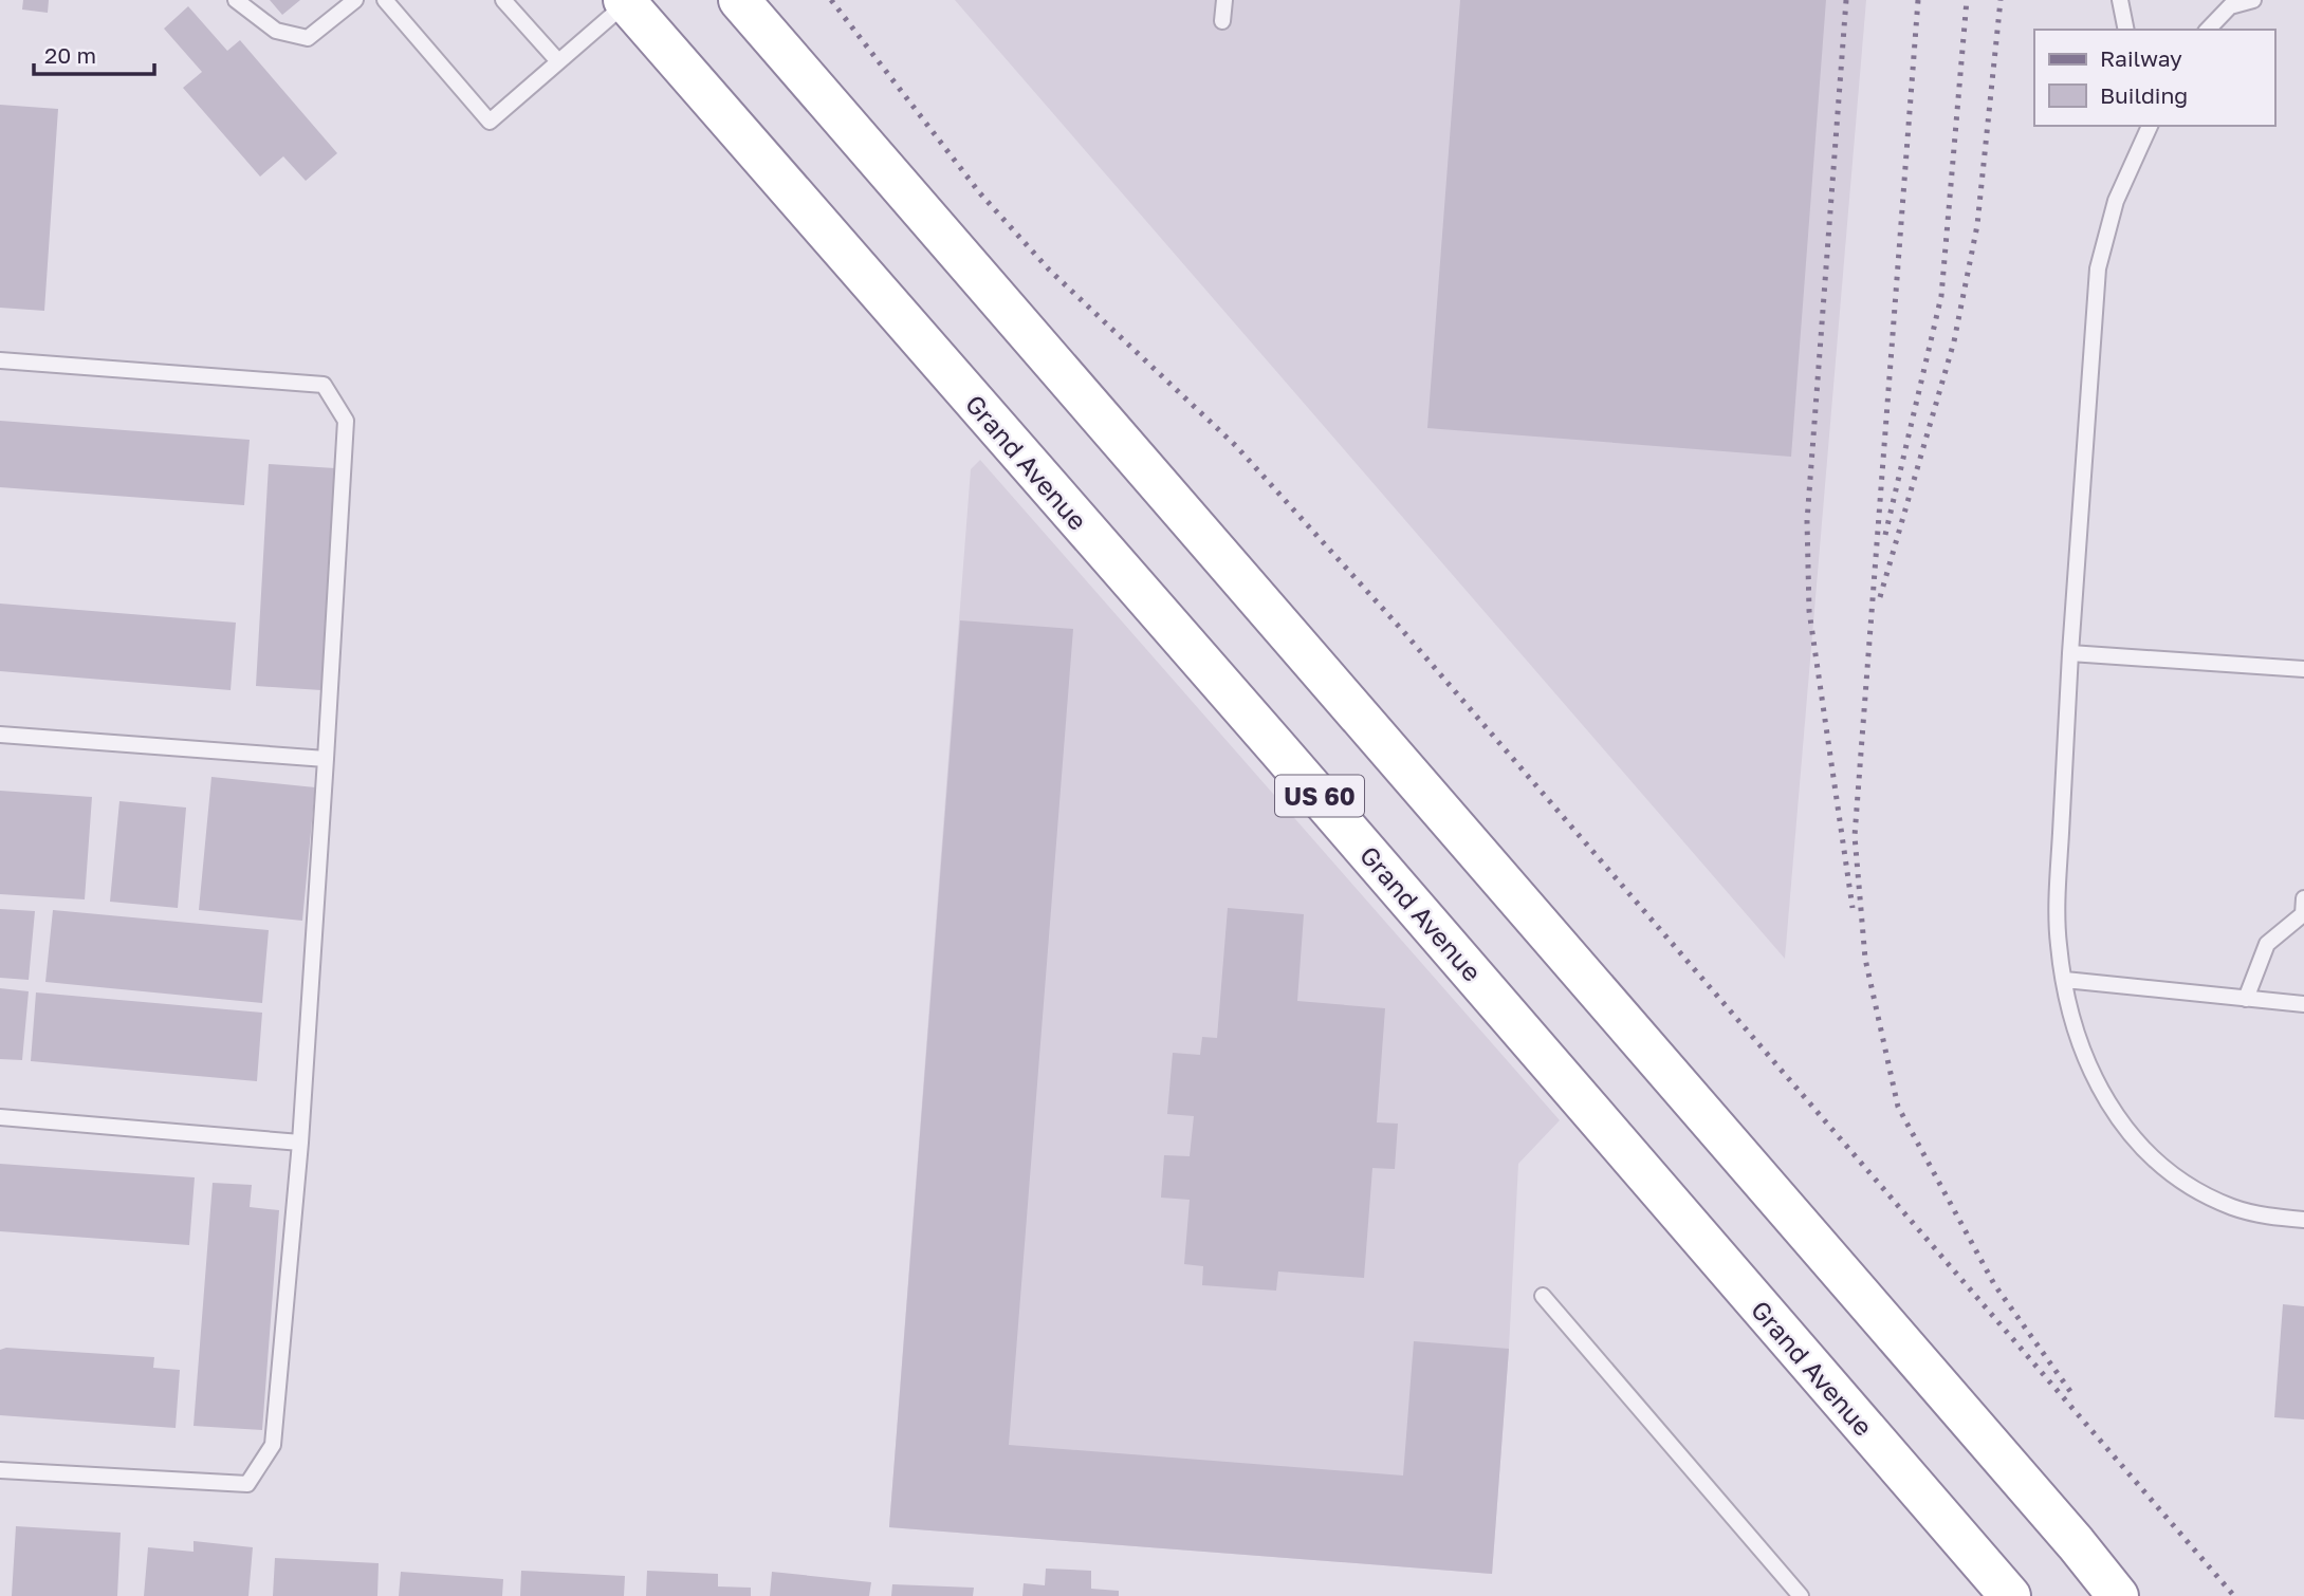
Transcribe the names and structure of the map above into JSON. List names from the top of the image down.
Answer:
{
  "streets": {
    "highway": ["Grand Avenue", "US 60"]
  },
  "legend": ["Railway", "Building"],
  "scale_bar": "20 m"
}
